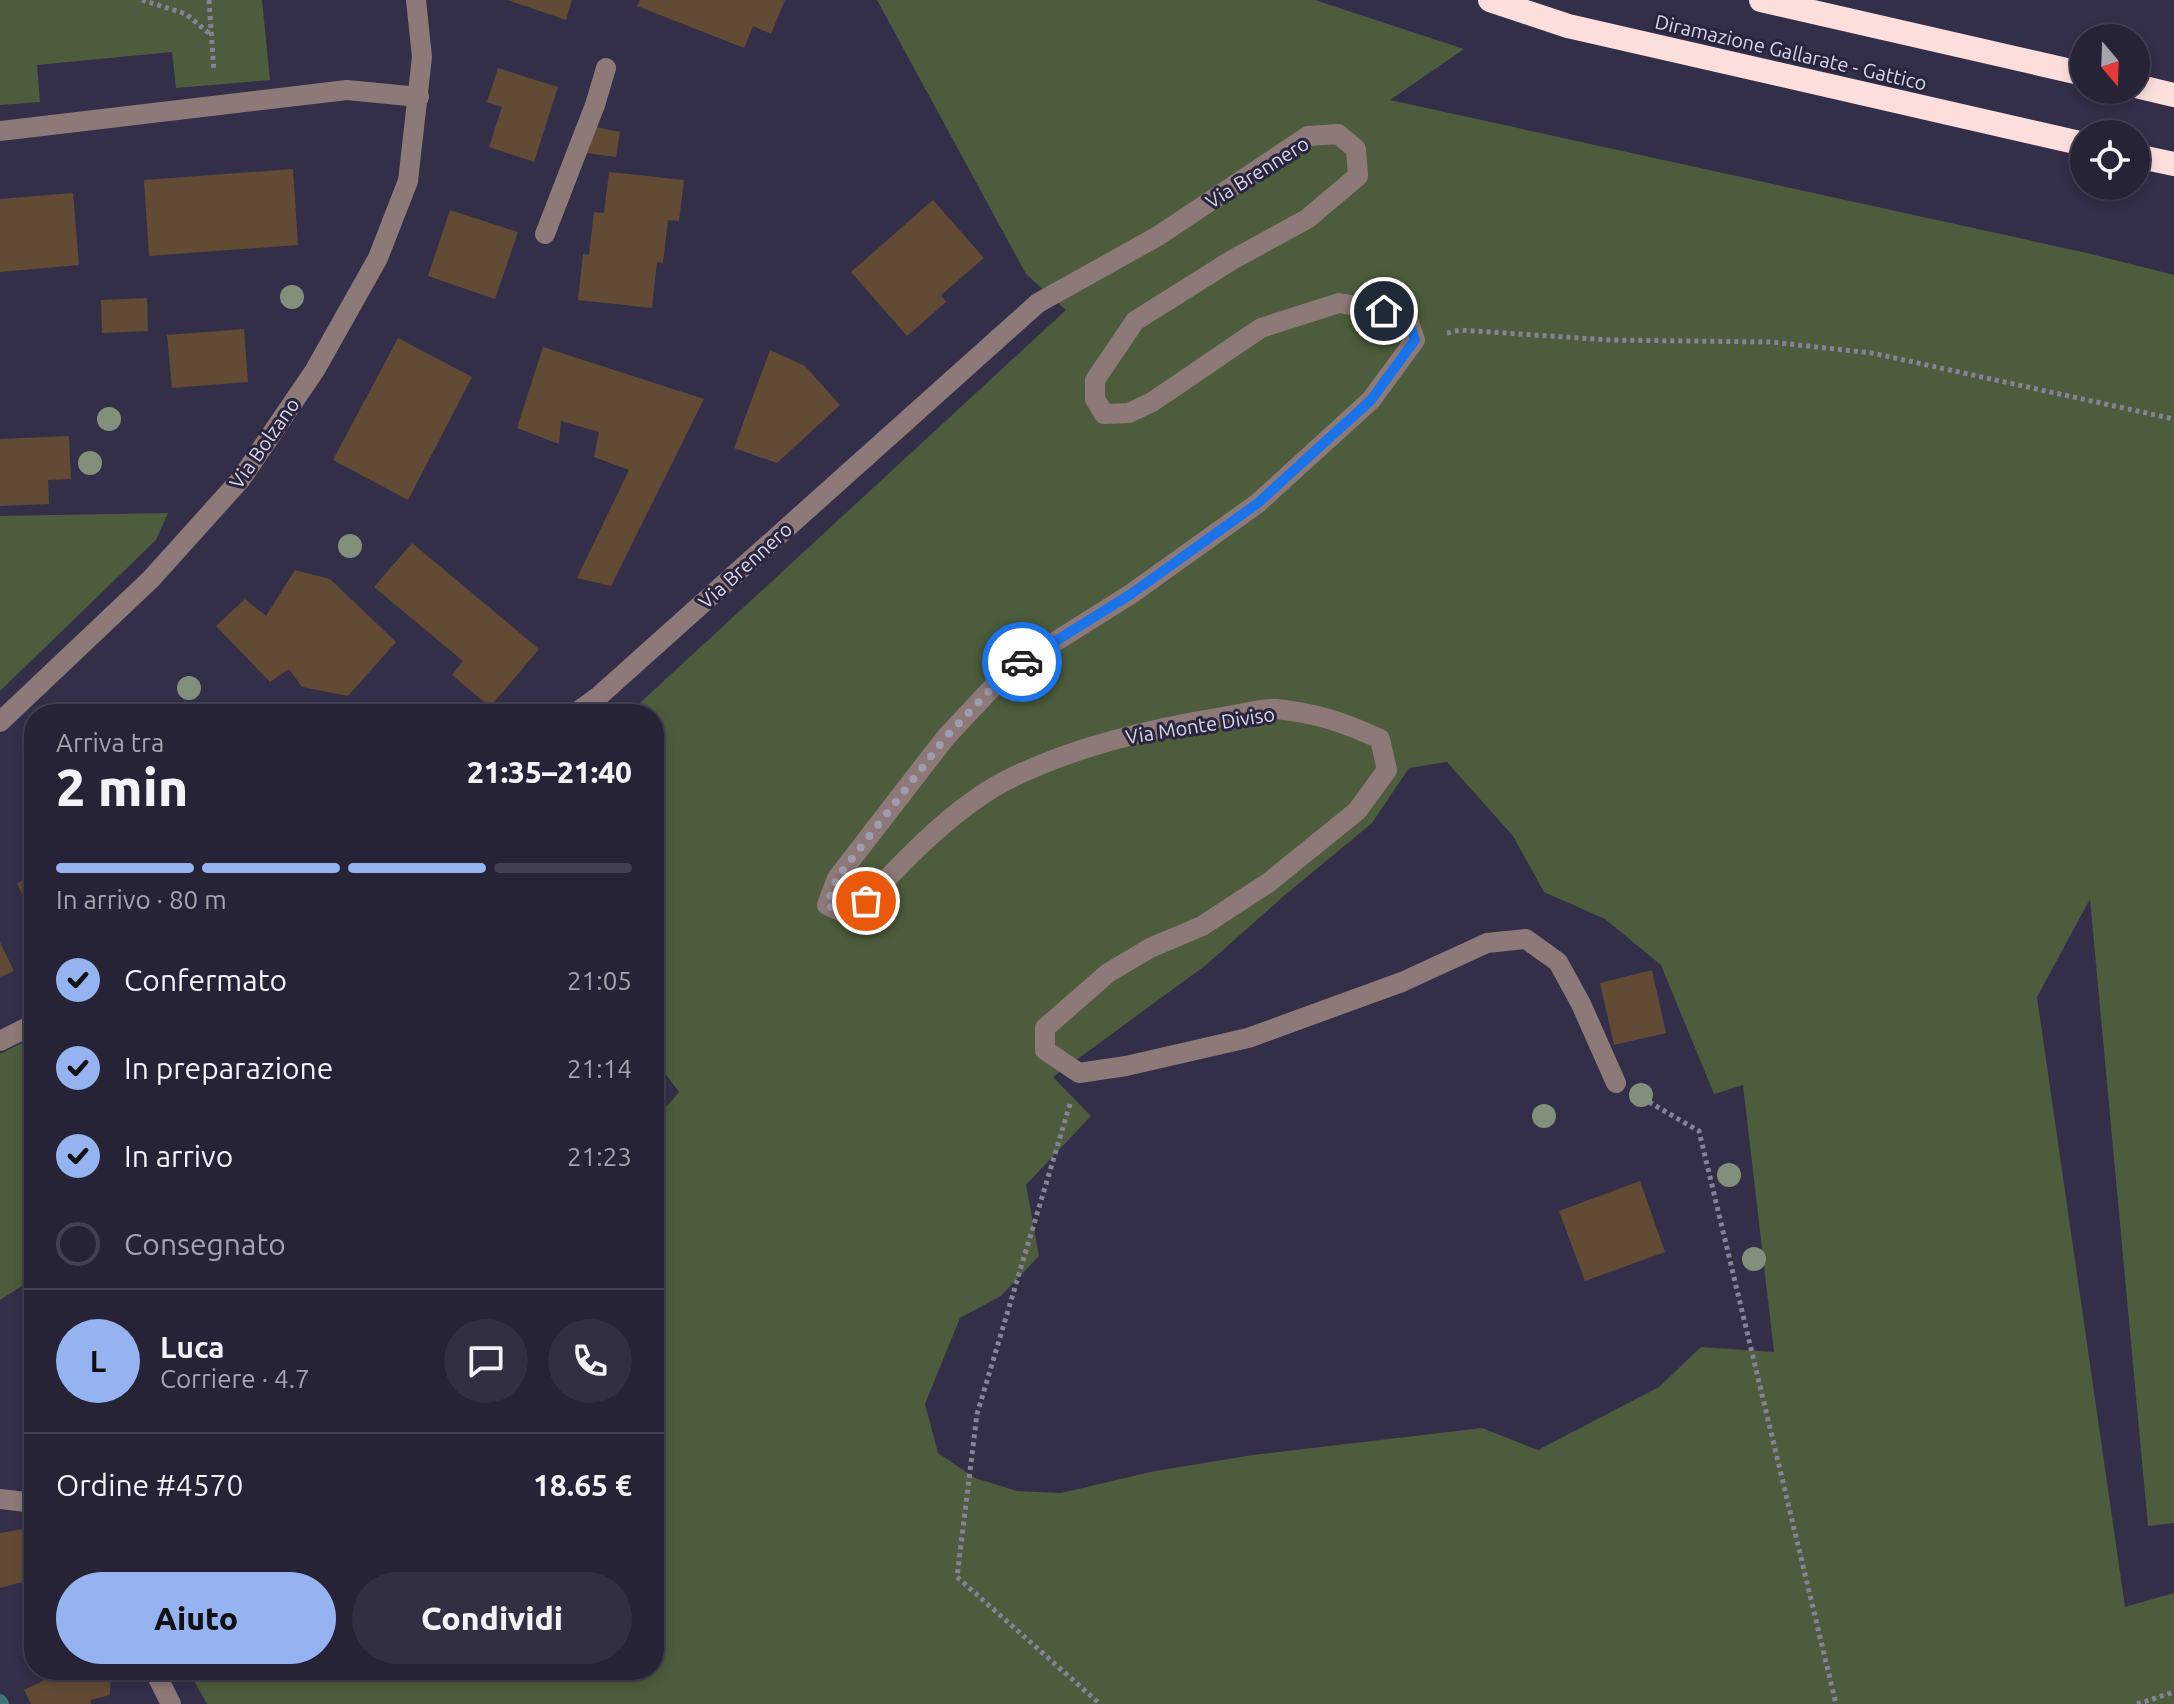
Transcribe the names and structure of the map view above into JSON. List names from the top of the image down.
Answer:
{
  "streets": {
    "highway": ["Diramazione Gallarate - Gattico"],
    "street": ["Via Brennero", "Via Bolzano", "Via Monte Diviso"]
  },
  "crossings": [
    ["Via Brennero", "Via Monte Diviso"]
  ],
  "north": "bottom",
  "page": {
    "heading": ["2 min", "Arriva tra", "21:35–21:40"],
    "panel": [
      "Luca",
      "Corriere · 4.7",
      "Ordine #4570",
      "18.65 €"
    ],
    "bar": "In arrivo · 80 m",
    "list": [
      ["Confermato", "21:05"],
      ["In preparazione", "21:14"],
      ["In arrivo", "21:23"],
      "Consegnato"
    ],
    "round": "L",
    "buttons": ["Aiuto", "Condividi"]
  }
}
